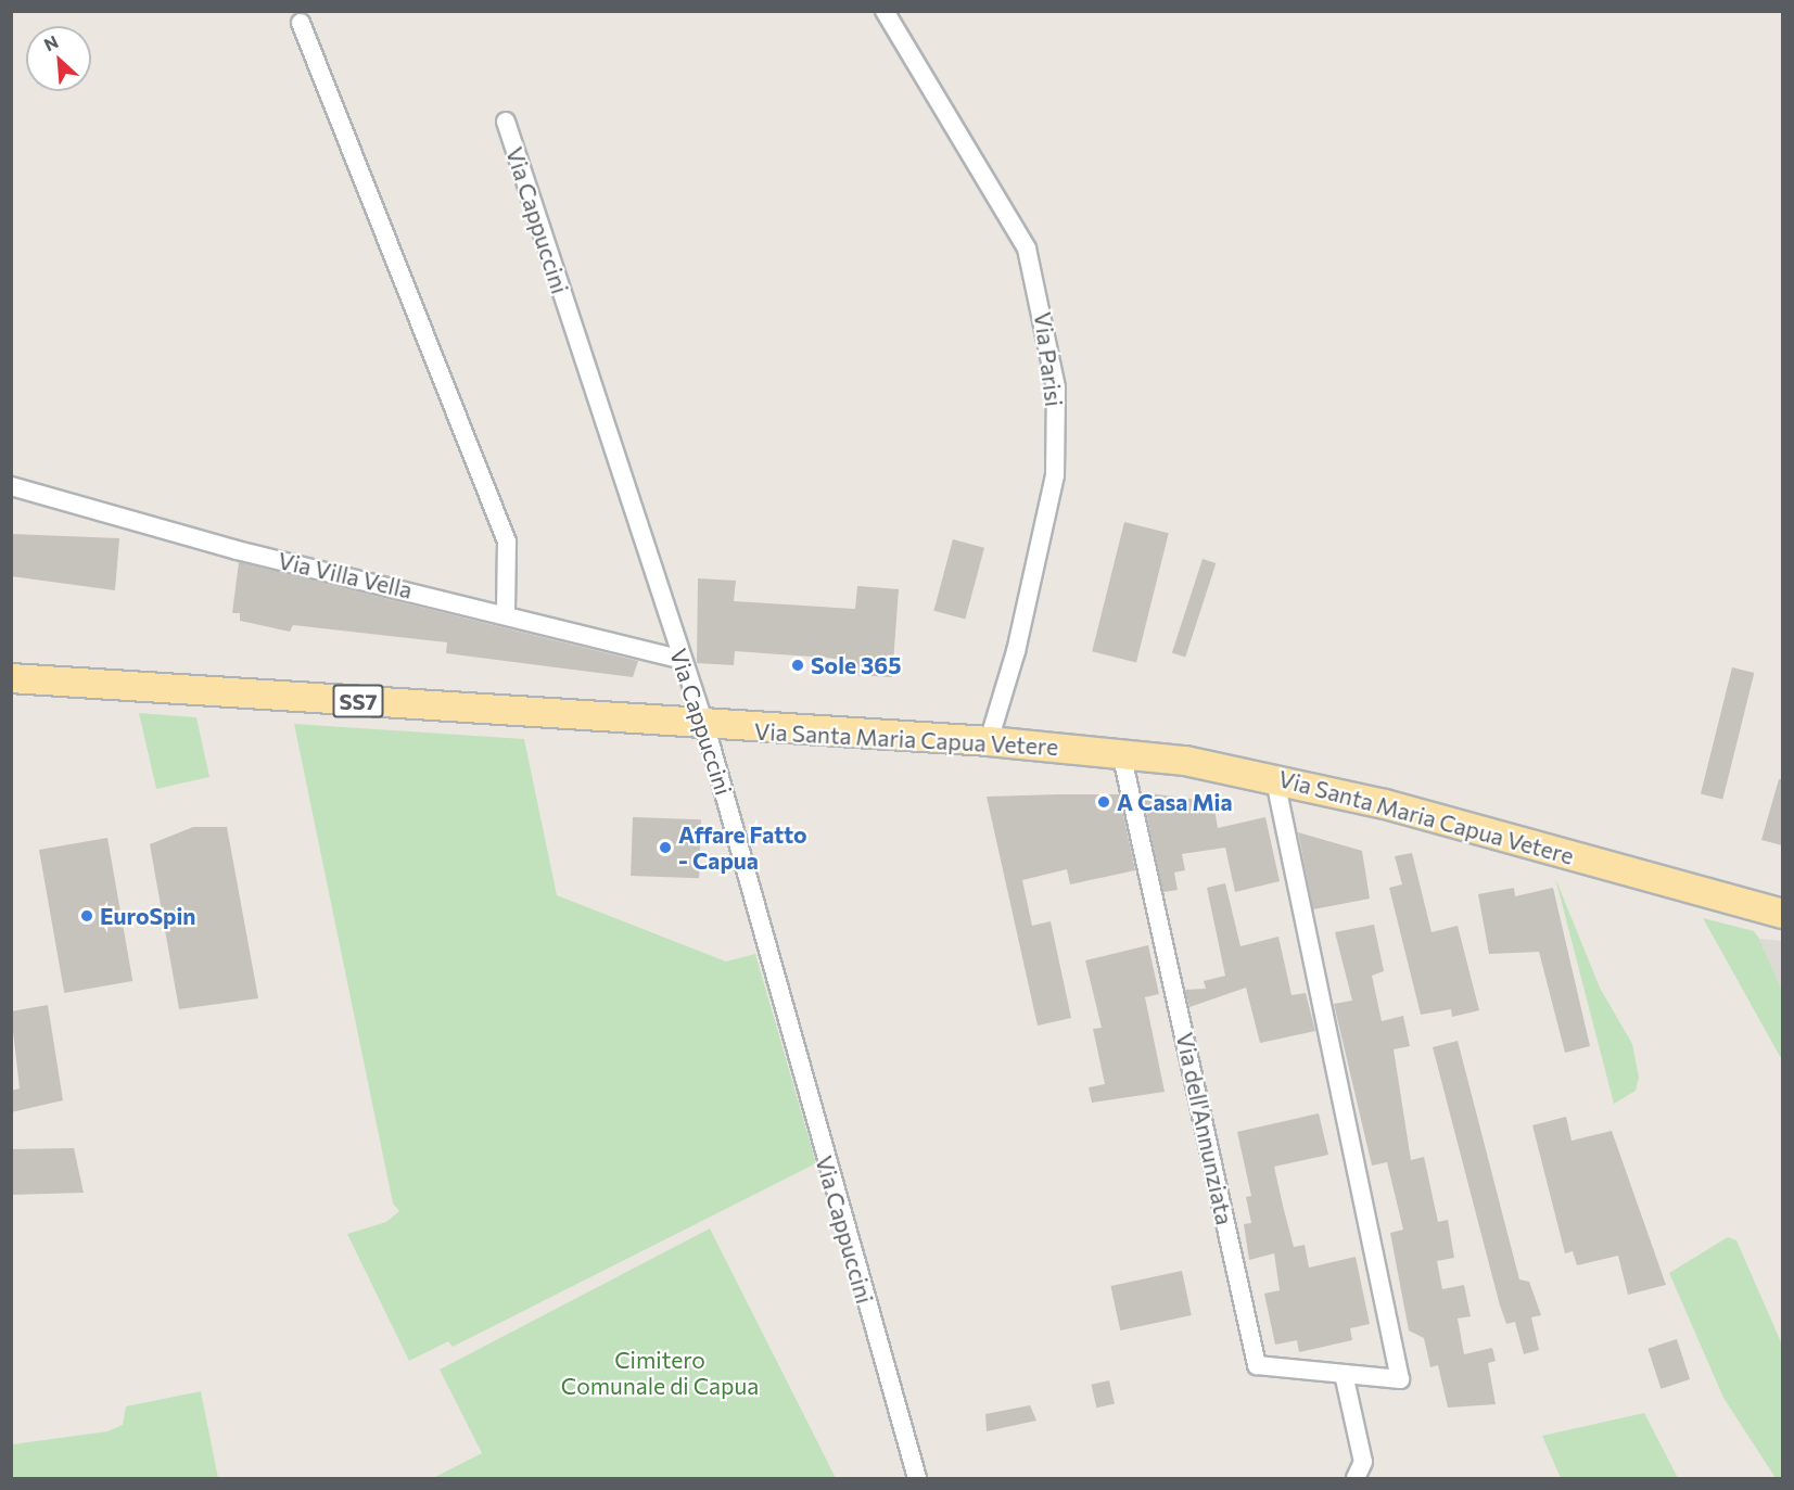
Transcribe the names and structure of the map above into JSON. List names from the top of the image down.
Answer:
{
  "streets": {
    "main road": ["SS7", "Via Santa Maria Capua Vetere"],
    "street": [
      "Via Cappuccini",
      "Via Parisi",
      "Via Villa Vella",
      "Via dell'Annunziata"
    ]
  },
  "crossings": [
    ["Via Cappuccini", "Via Villa Vella"],
    ["Via Cappuccini", "Via Santa Maria Capua Vetere"],
    ["Via Parisi", "Via Santa Maria Capua Vetere"],
    ["Via Santa Maria Capua Vetere", "Via dell'Annunziata"]
  ],
  "parks": ["Cimitero Comunale di Capua"],
  "places": [
    "Sole 365",
    "A Casa Mia",
    "Affare Fatto - Capua",
    "EuroSpin"
  ],
  "north": "top left"
}
